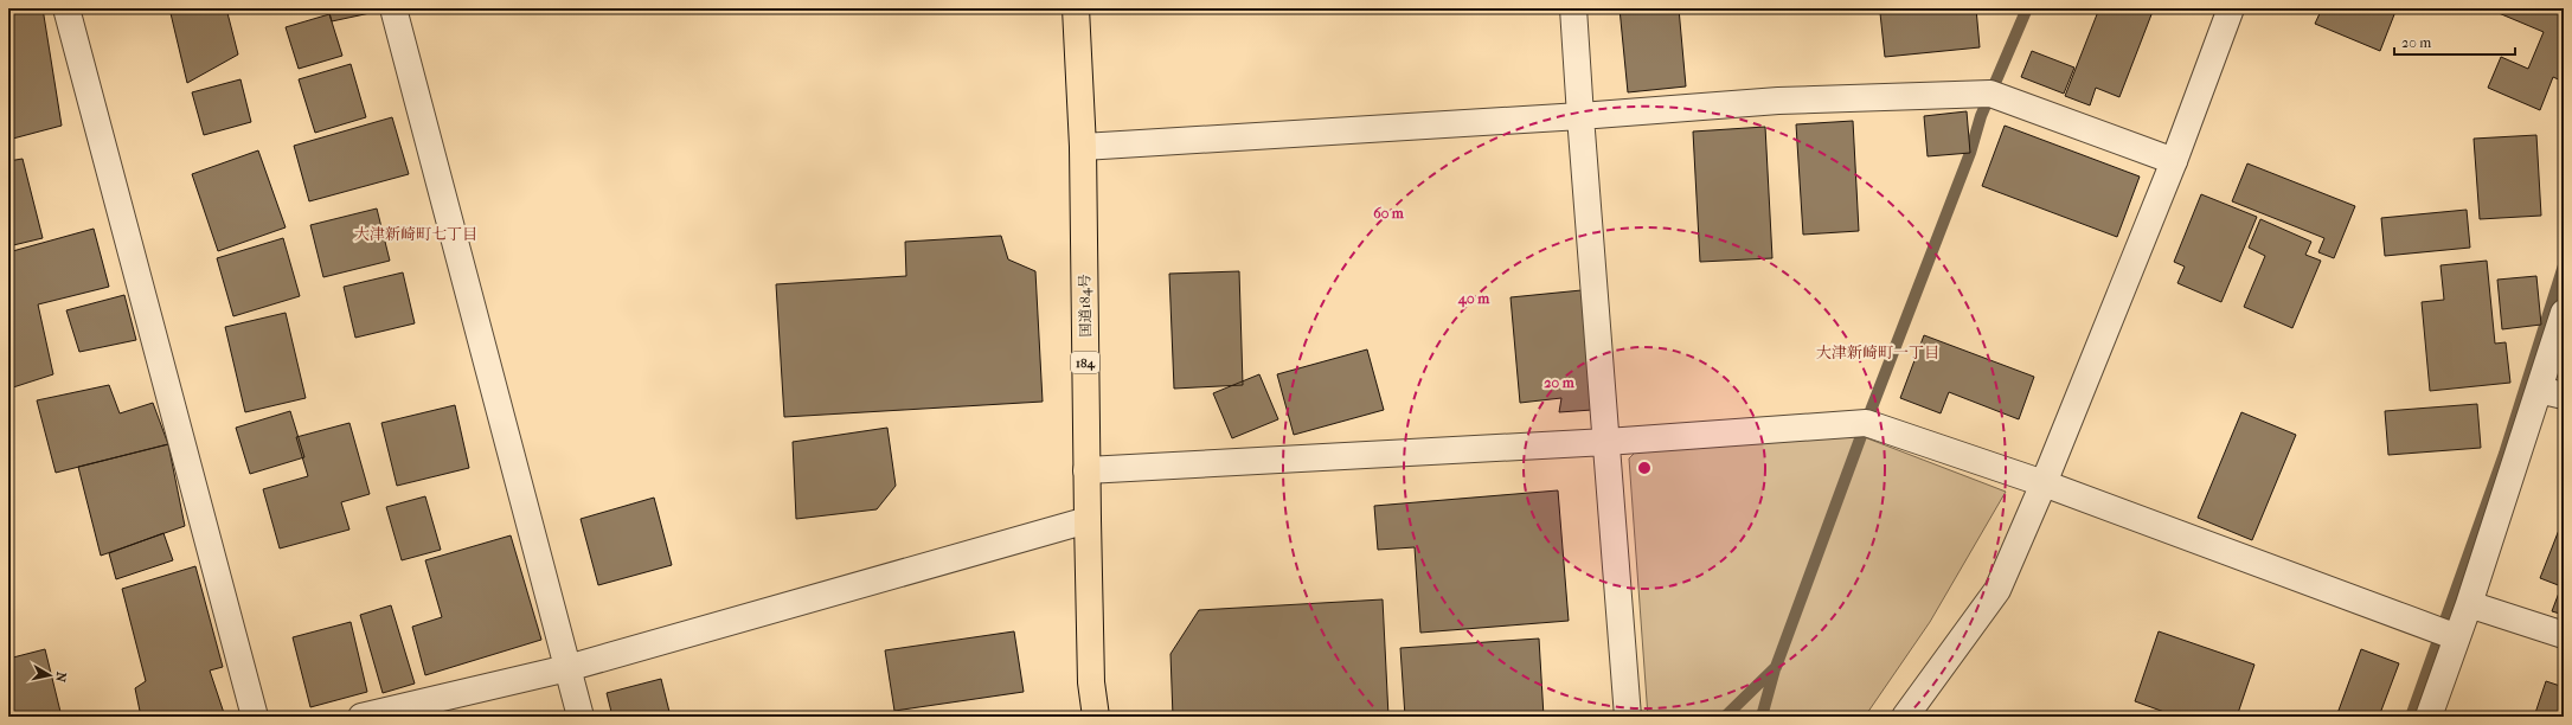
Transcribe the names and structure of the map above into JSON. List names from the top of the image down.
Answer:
{
  "streets": {
    "highway": ["国道184号", "184"]
  },
  "districts": ["大津新崎町七丁目", "大津新崎町一丁目"],
  "scale_bar": "20 m",
  "north": "right",
  "rings": ["60 m", "40 m", "20 m"]
}
